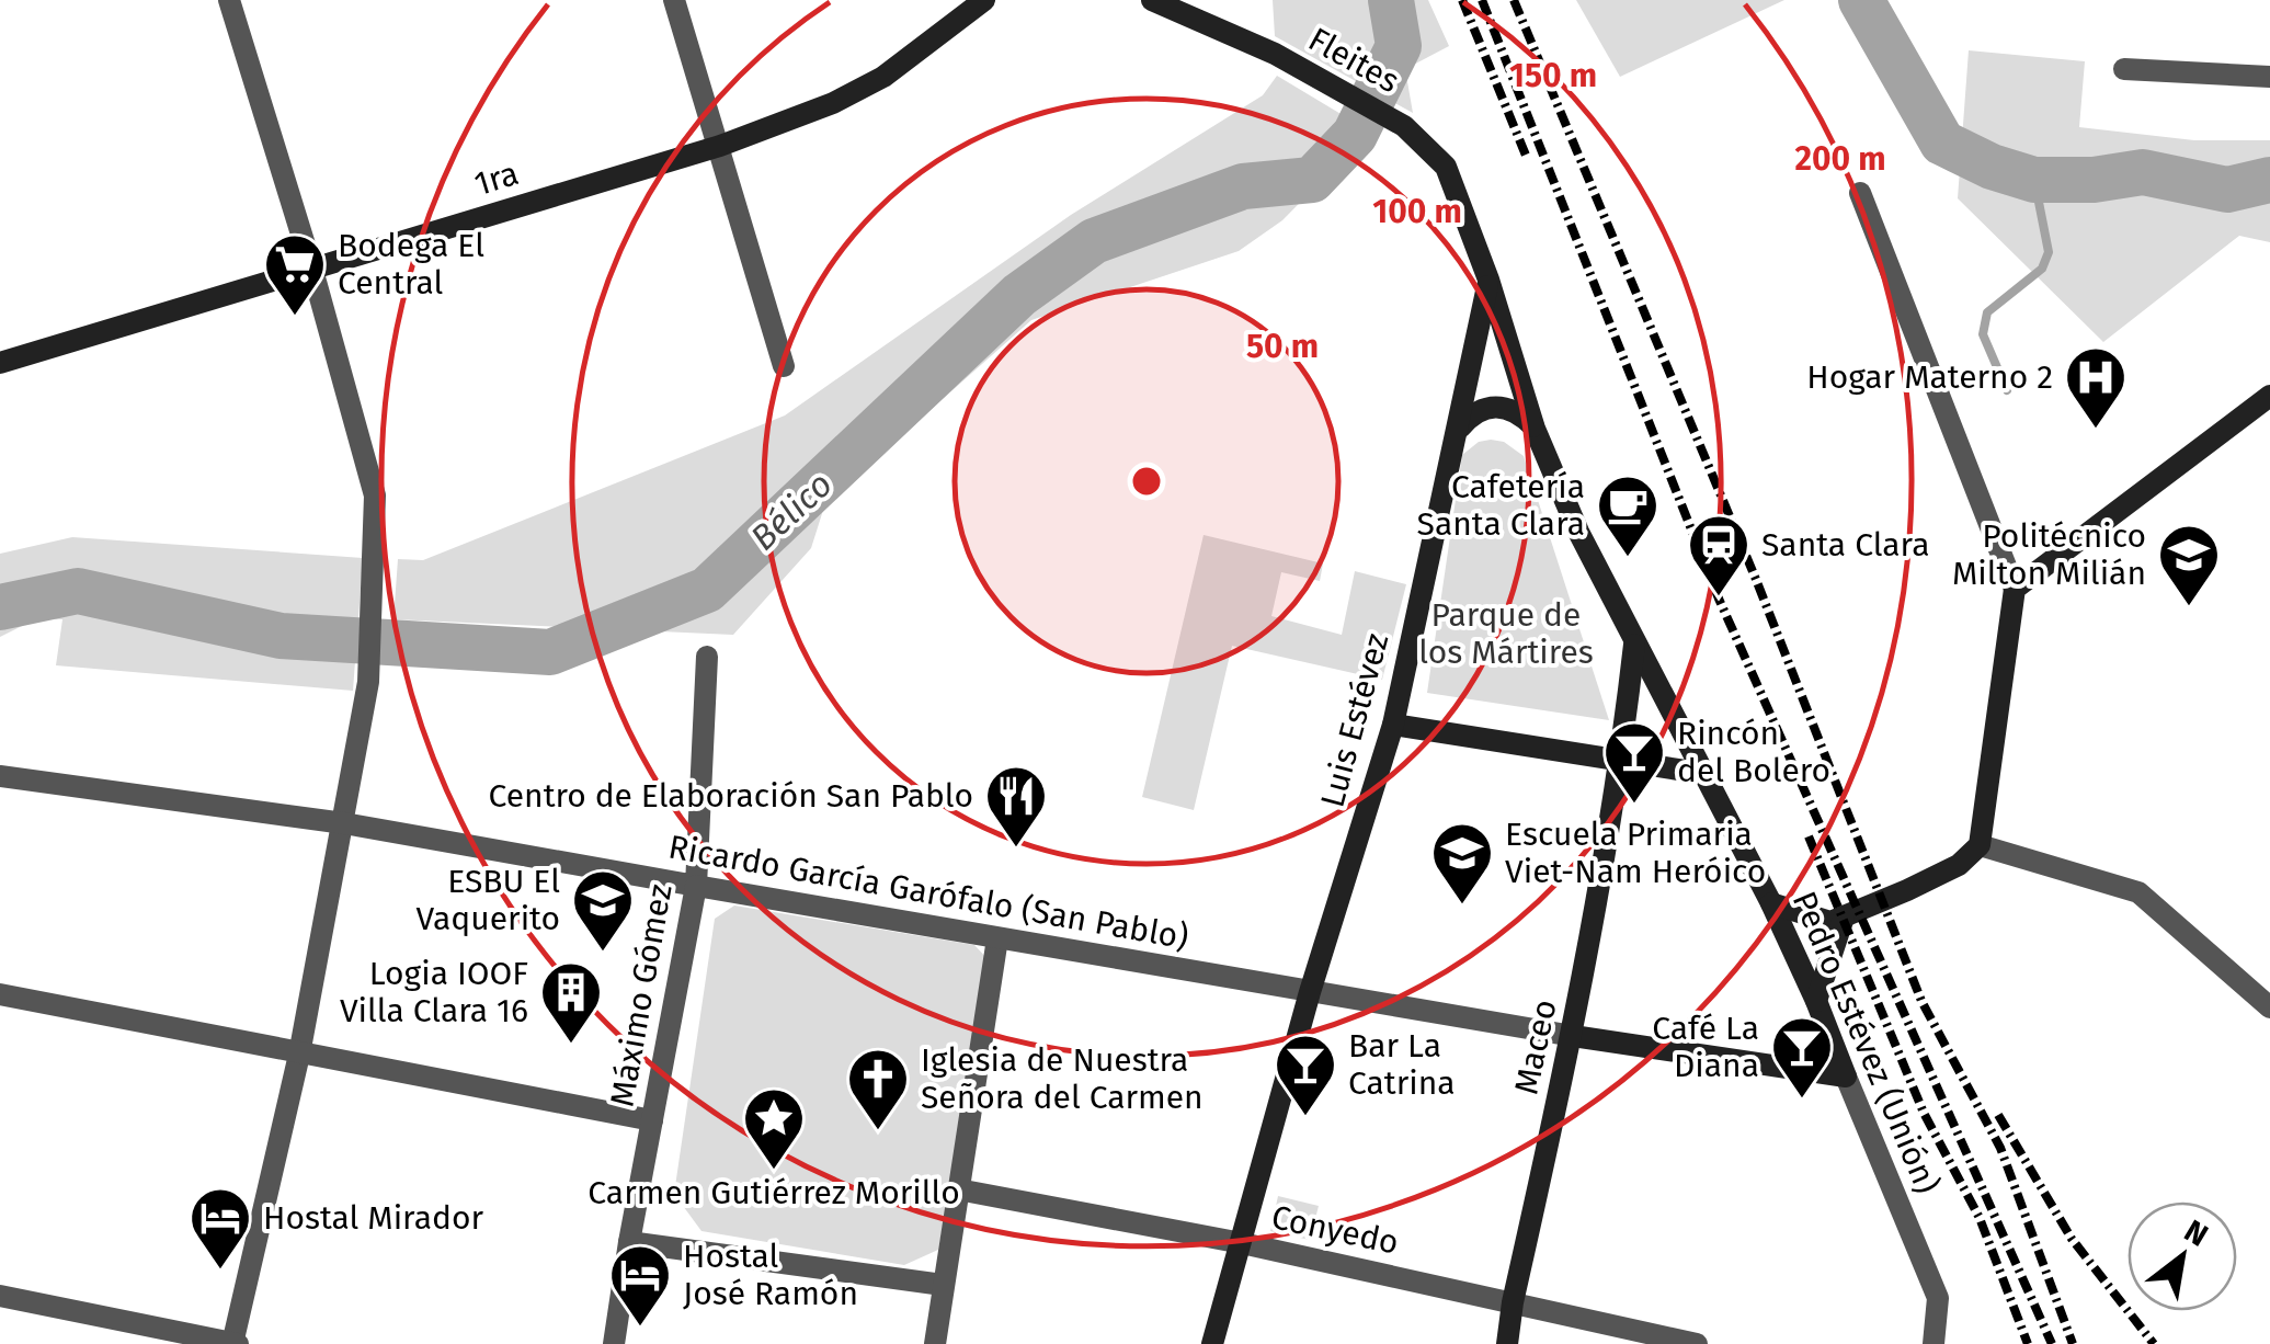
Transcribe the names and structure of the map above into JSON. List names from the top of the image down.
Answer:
{
  "streets": {
    "main road": [
      "Fleites",
      "1ra",
      "Luis Estévez",
      "Ricardo García Garófalo (San Pablo)",
      "Pedro Estévez (Unión)",
      "Maceo"
    ],
    "street": ["Máximo Gómez", "Conyedo"]
  },
  "crossings": [
    ["Fleites", "Luis Estévez"],
    ["Luis Estévez", "Ricardo García Garófalo (San Pablo)"],
    ["Luis Estévez", "Conyedo"],
    ["Ricardo García Garófalo (San Pablo)", "Máximo Gómez"],
    ["Ricardo García Garófalo (San Pablo)", "Pedro Estévez (Unión)"],
    ["Ricardo García Garófalo (San Pablo)", "Maceo"],
    ["Maceo", "Conyedo"]
  ],
  "water": ["Bélico"],
  "parks": ["Parque de los Mártires"],
  "places": {
    "supermarket": ["Bodega El Central"],
    "hospital": ["Hogar Materno 2"],
    "cafe": ["Cafetería Santa Clara"],
    "station": ["Santa Clara"],
    "school or university": ["Politécnico Milton Milián", "Escuela Primaria Viet-Nam Heróico", "ESBU El Vaquerito"],
    "bar": ["Rincón del Bolero", "Café La Diana", "Bar La Catrina"],
    "restaurant": ["Centro de Elaboración San Pablo"],
    "building": ["Logia IOOF Villa Clara 16"],
    "church": ["Iglesia de Nuestra Señora del Carmen"],
    "place": ["Carmen Gutiérrez Morillo"],
    "hotel": ["Hostal Mirador", "Hostal José Ramón"]
  },
  "north": "top right",
  "rings": [
    "150 m",
    "200 m",
    "100 m",
    "50 m"
  ]
}
